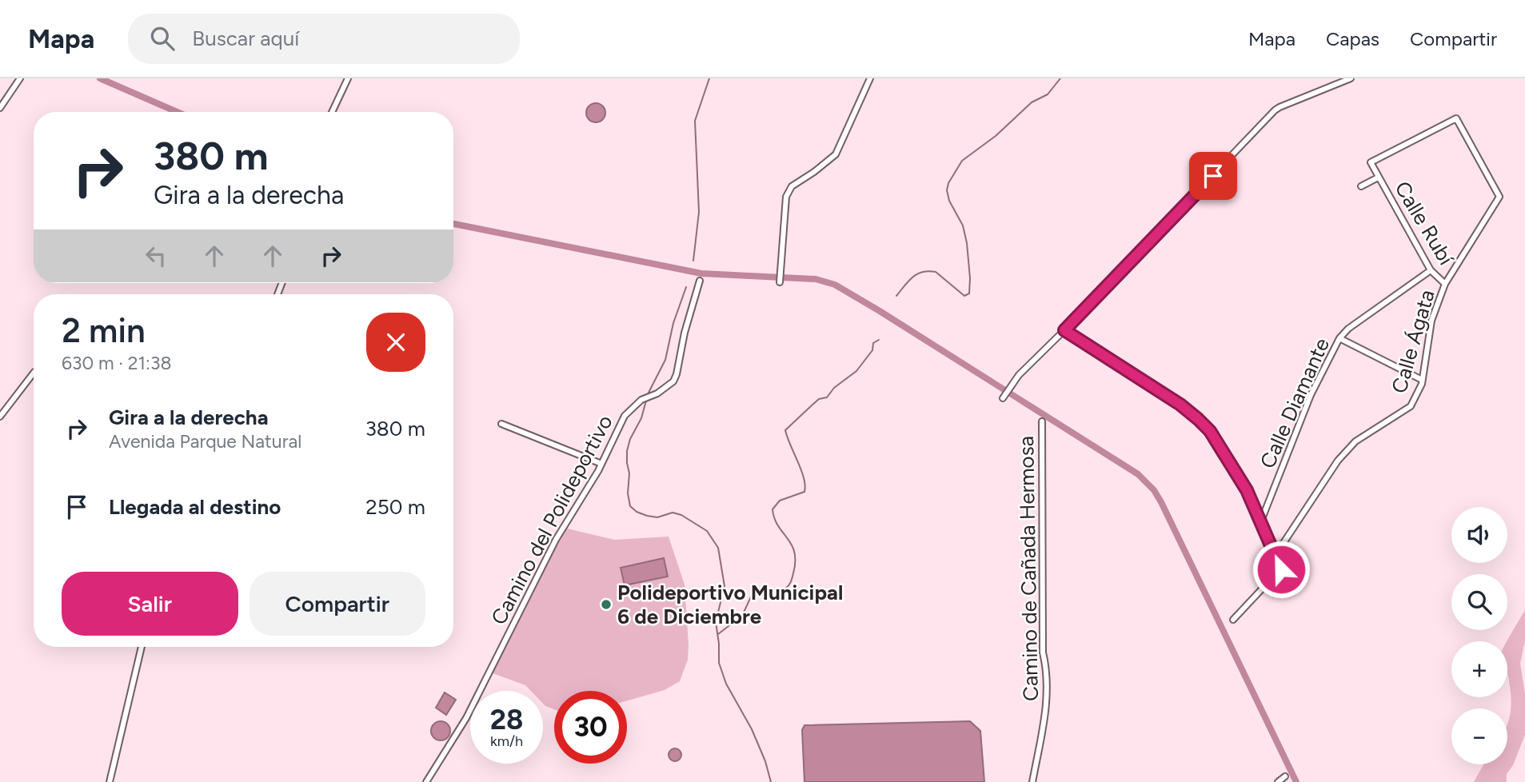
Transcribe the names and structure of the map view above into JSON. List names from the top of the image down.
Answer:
{
  "streets": {
    "street": [
      "Calle Rubí",
      "Calle Ágata",
      "Calle Diamante",
      "Camino del Polideportivo",
      "Camino de Cañada Hermosa"
    ]
  },
  "crossings": [
    ["Calle Rubí", "Calle Ágata"],
    ["Calle Rubí", "Calle Diamante"]
  ],
  "places": ["Polideportivo Municipal 6 de Diciembre"],
  "page": {
    "header": "Mapa",
    "search": "Buscar aquí",
    "nav": ["Mapa", "Capas", "Compartir"],
    "turn": ["380 m", "Gira a la derecha"],
    "heading": ["2 min", "630 m · 21:38"],
    "list": [
      {
        "name": "Gira a la derecha",
        "note": "Avenida Parque Natural",
        "value": "380 m"
      },
      {
        "name": "Llegada al destino",
        "value": "250 m"
      }
    ],
    "map_buttons": ["+", "−"],
    "buttons": ["Salir", "Compartir"],
    "speed": "28 km/h",
    "limit": "30"
  }
}
